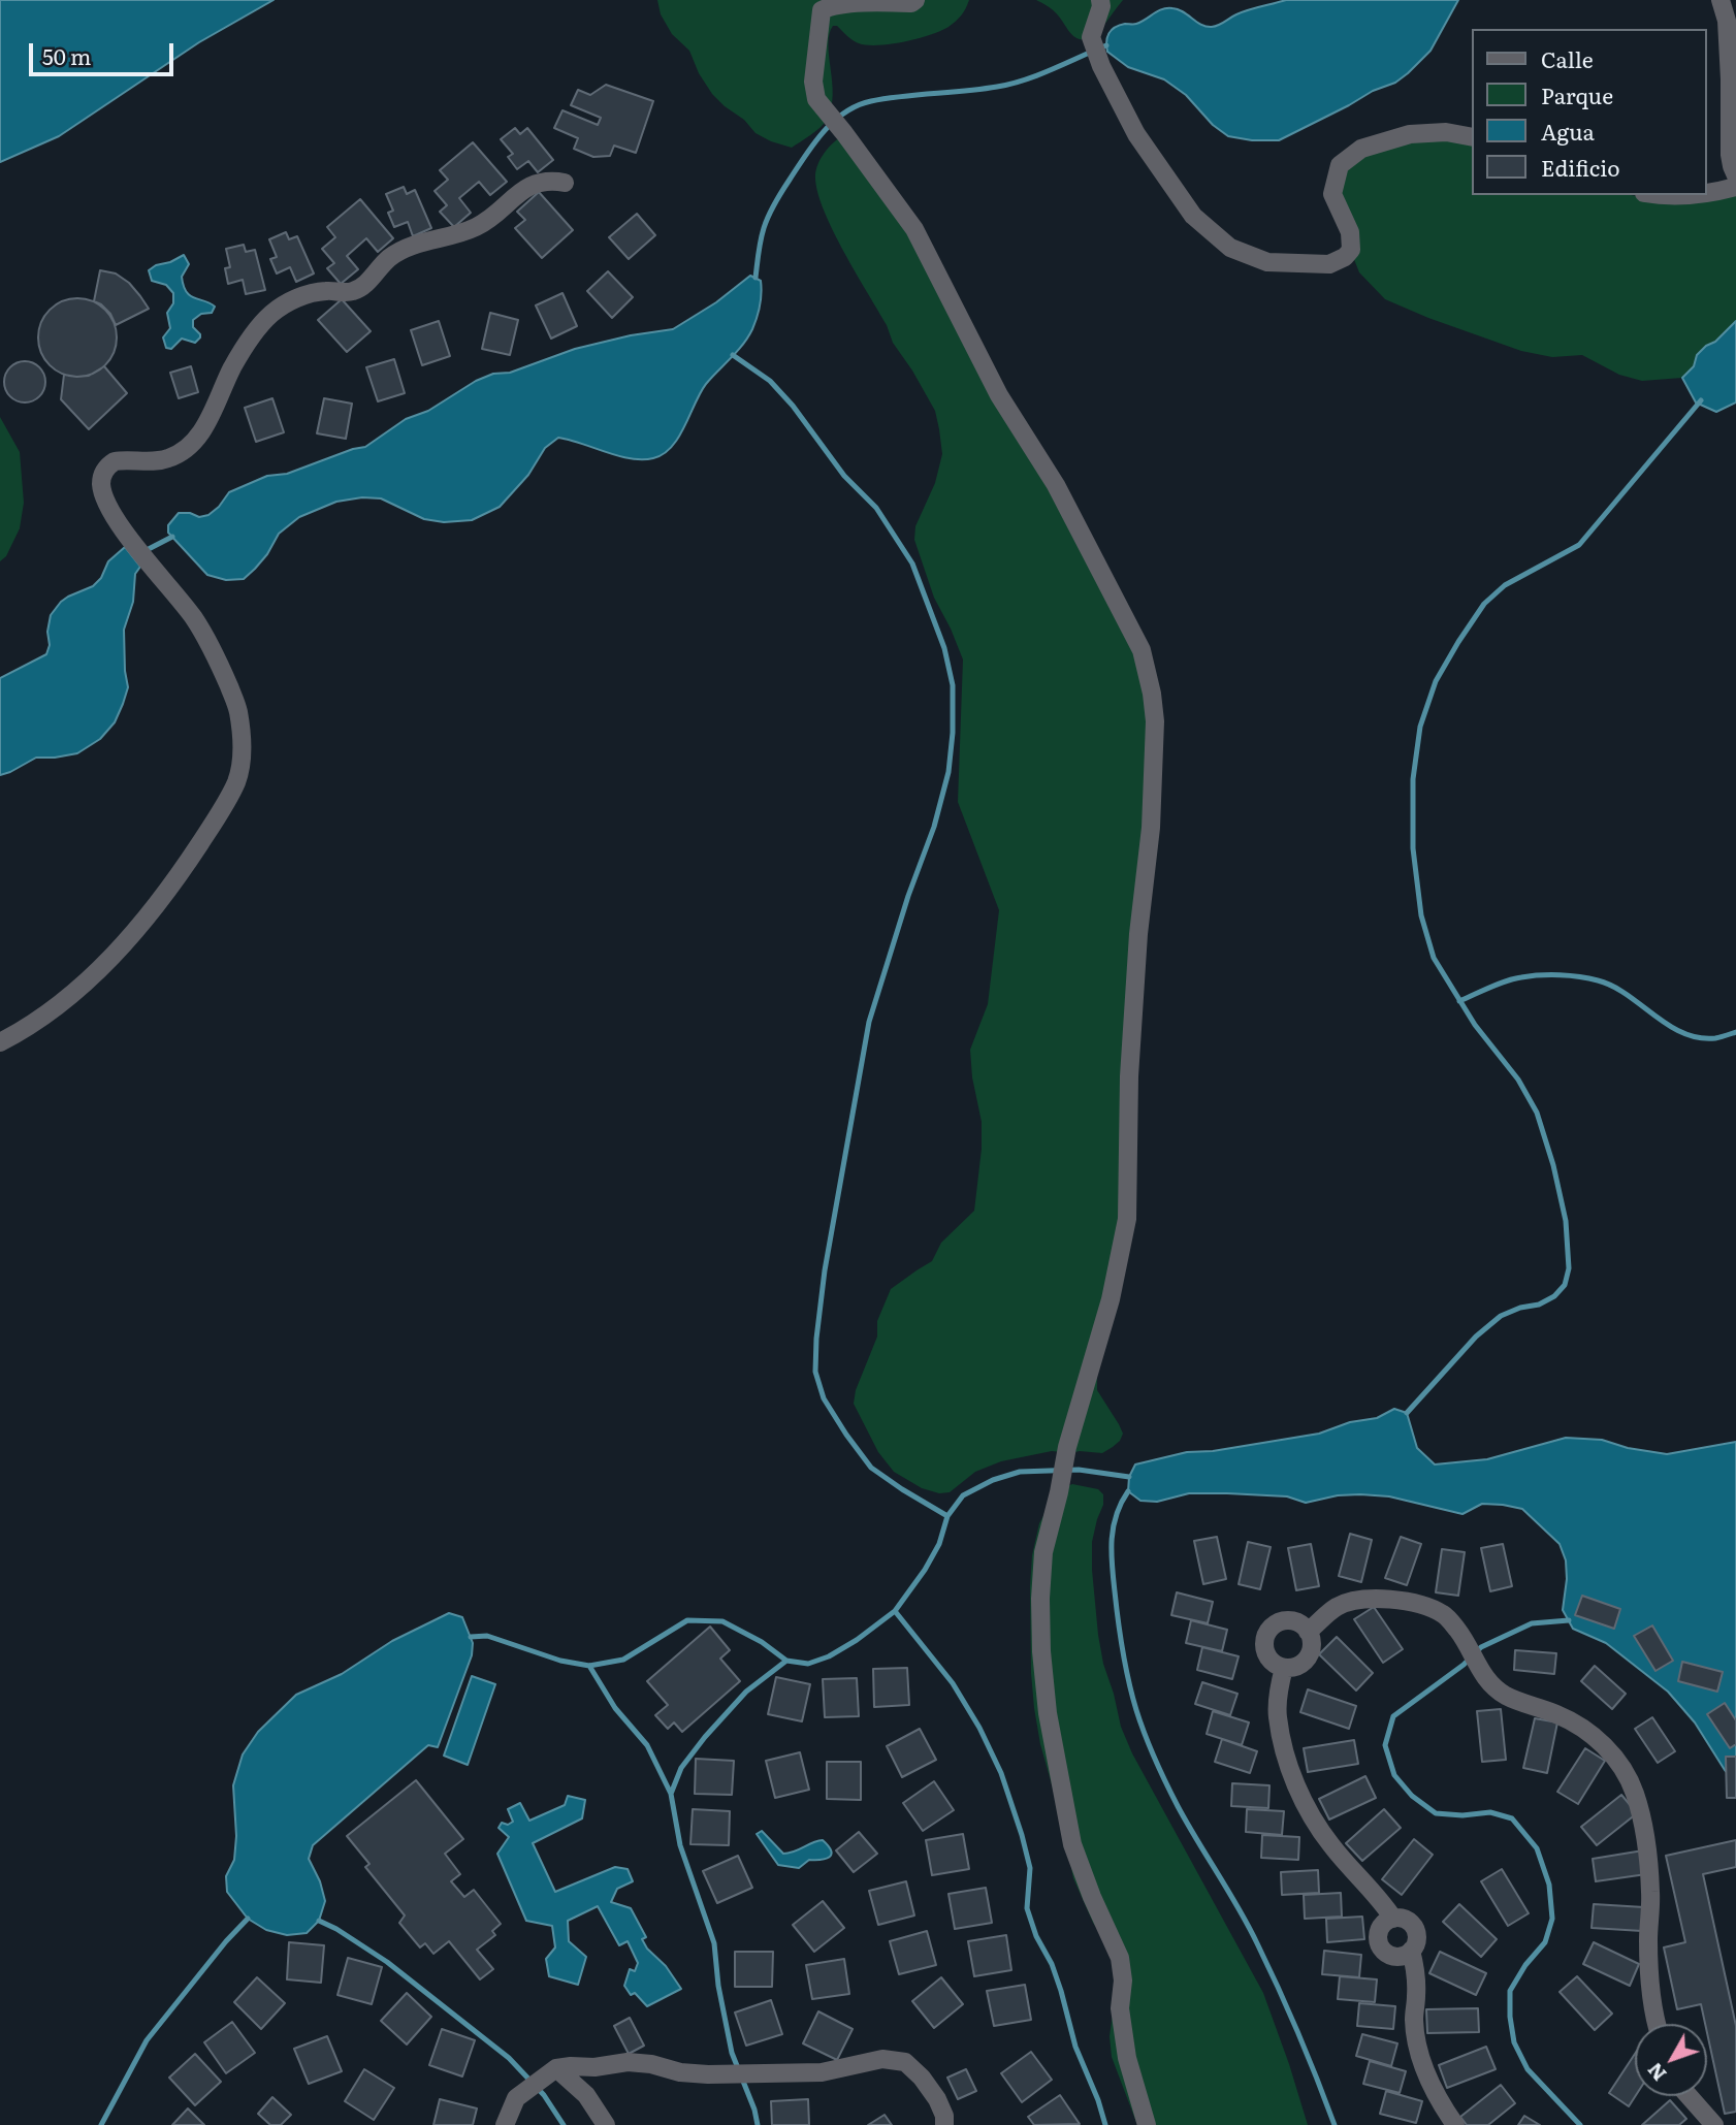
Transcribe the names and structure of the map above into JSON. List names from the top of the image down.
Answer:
{
  "legend": [
    "Calle",
    "Parque",
    "Agua",
    "Edificio"
  ],
  "scale_bar": "50 m",
  "north": "bottom left"
}
